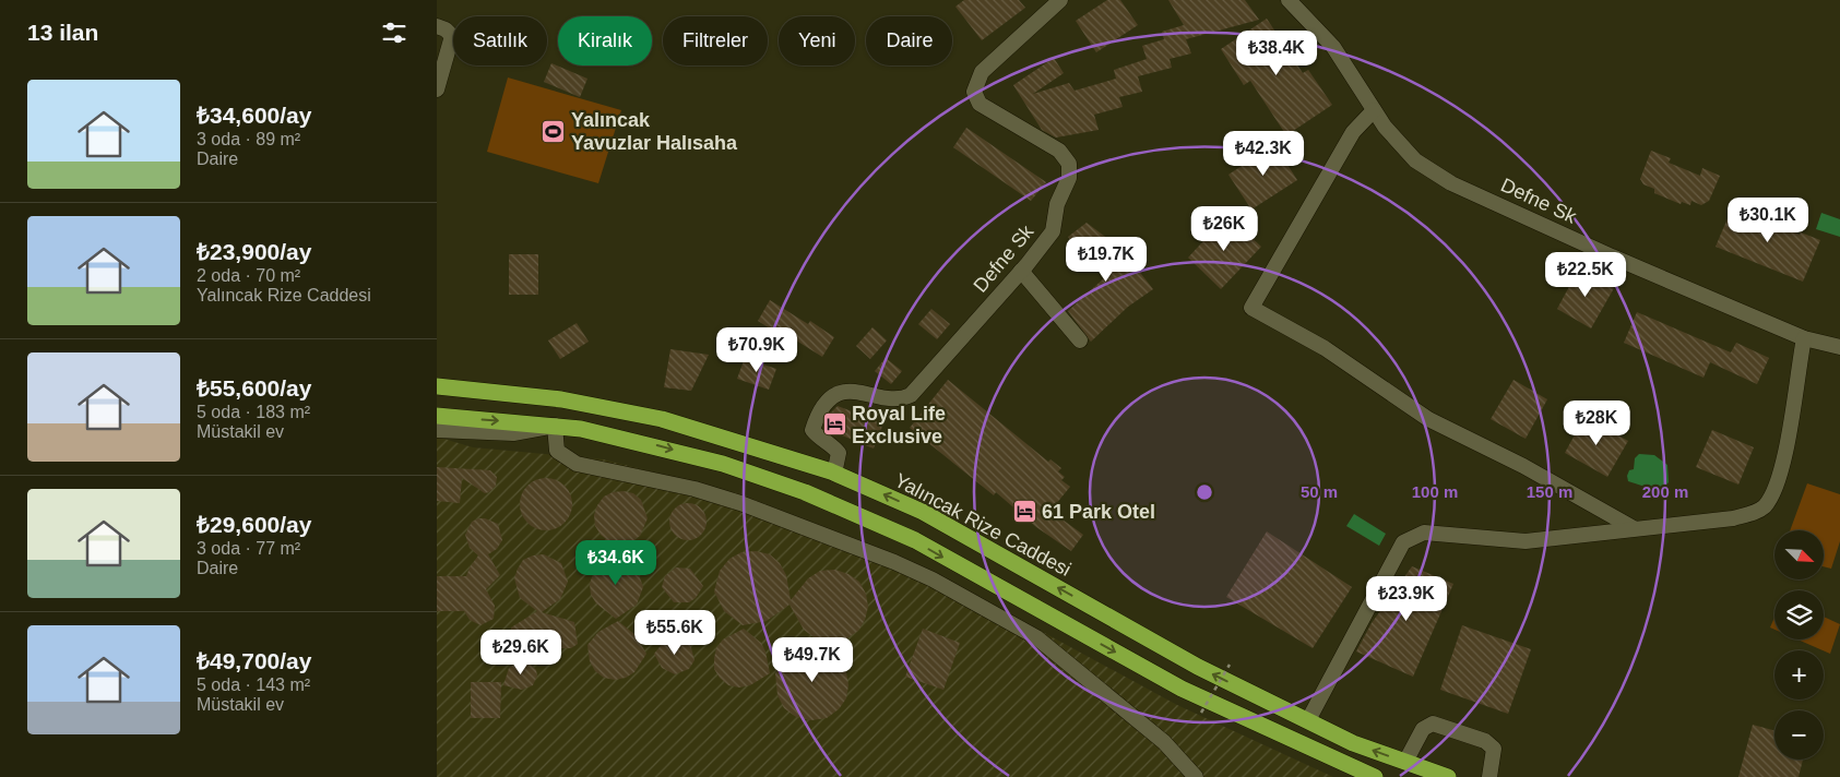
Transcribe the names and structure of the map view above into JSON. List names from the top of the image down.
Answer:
{
  "streets": {
    "highway": ["Yalıncak Rize Caddesi"],
    "street": ["Defne Sk"]
  },
  "crossings": [
    ["Defne Sk", "Yalıncak Rize Caddesi"]
  ],
  "places": {
    "sports": ["Yalıncak Yavuzlar Halısaha"],
    "hotel": ["Royal Life Exclusive", "61 Park Otel"]
  },
  "north": "bottom right",
  "page": {
    "heading": "13 ilan",
    "chip": [
      "Satılık",
      "Kiralık",
      "Filtreler",
      "Yeni",
      "Daire"
    ],
    "price": [
      "₺38.4K",
      "₺42.3K",
      "₺30.1K",
      "₺26K",
      "₺19.7K",
      "₺22.5K",
      "₺70.9K",
      "₺28K",
      "₺34.6K",
      "₺23.9K",
      "₺55.6K",
      "₺29.6K",
      "₺49.7K"
    ],
    "list": [
      {
        "name": "₺34,600/ay",
        "note": "3 oda · 89 m² · Daire"
      },
      {
        "name": "₺23,900/ay",
        "note": "2 oda · 70 m² · Yalıncak Rize Caddesi"
      },
      {
        "name": "₺55,600/ay",
        "note": "5 oda · 183 m² · Müstakil ev"
      },
      {
        "name": "₺29,600/ay",
        "note": "3 oda · 77 m² · Daire"
      },
      {
        "name": "₺49,700/ay",
        "note": "5 oda · 143 m² · Müstakil ev"
      }
    ],
    "map_buttons": ["+", "−"]
  },
  "rings": [
    "50 m",
    "100 m",
    "150 m",
    "200 m"
  ]
}
